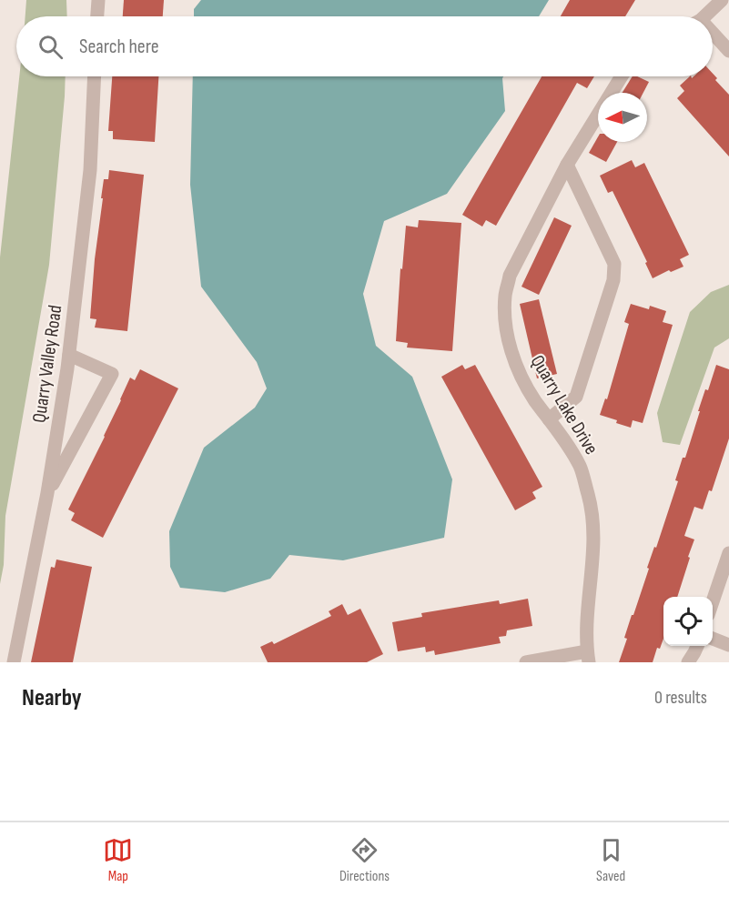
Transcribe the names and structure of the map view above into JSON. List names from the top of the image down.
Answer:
{
  "streets": {
    "street": ["Quarry Valley Road", "Quarry Lake Drive"]
  },
  "north": "left",
  "page": {
    "search": "Search here",
    "heading": ["Nearby", "0 results"],
    "nav": ["Map", "Directions", "Saved"]
  }
}
